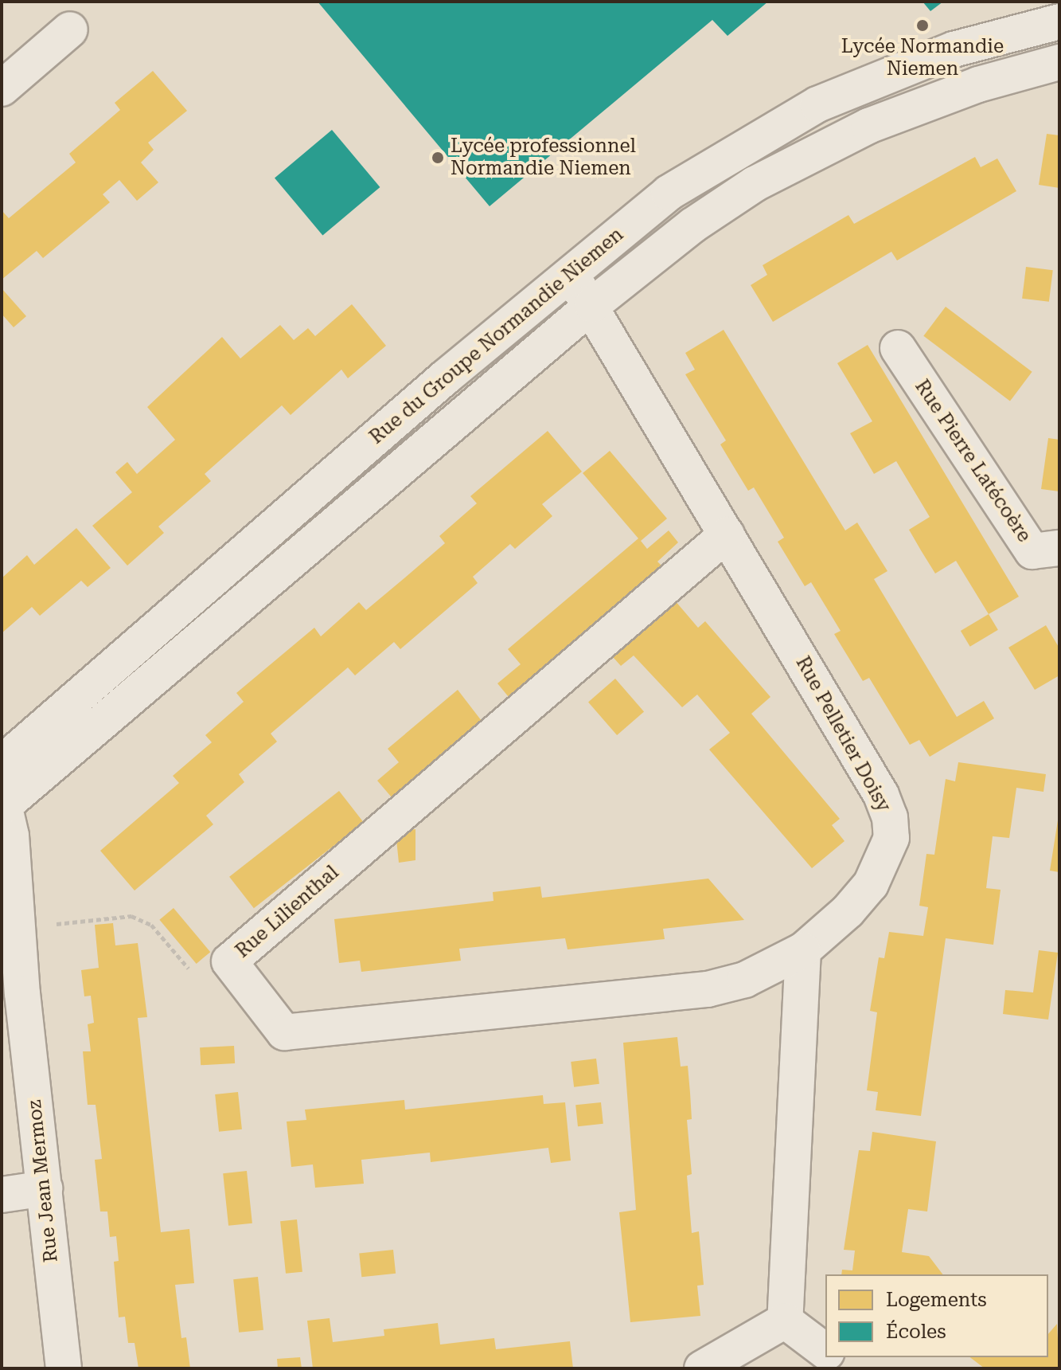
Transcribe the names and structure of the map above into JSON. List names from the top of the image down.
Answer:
{
  "streets": {
    "street": [
      "Rue du Groupe Normandie Niemen",
      "Rue Pierre Latécoère",
      "Rue Pelletier Doisy",
      "Rue Lilienthal",
      "Rue Jean Mermoz"
    ]
  },
  "crossings": [
    ["Rue du Groupe Normandie Niemen", "Rue Pelletier Doisy"],
    ["Rue du Groupe Normandie Niemen", "Rue Jean Mermoz"],
    ["Rue Pelletier Doisy", "Rue Lilienthal"]
  ],
  "places": ["Lycée Normandie Niemen", "Lycée professionnel Normandie Niemen"],
  "legend": ["Logements", "Écoles"]
}
